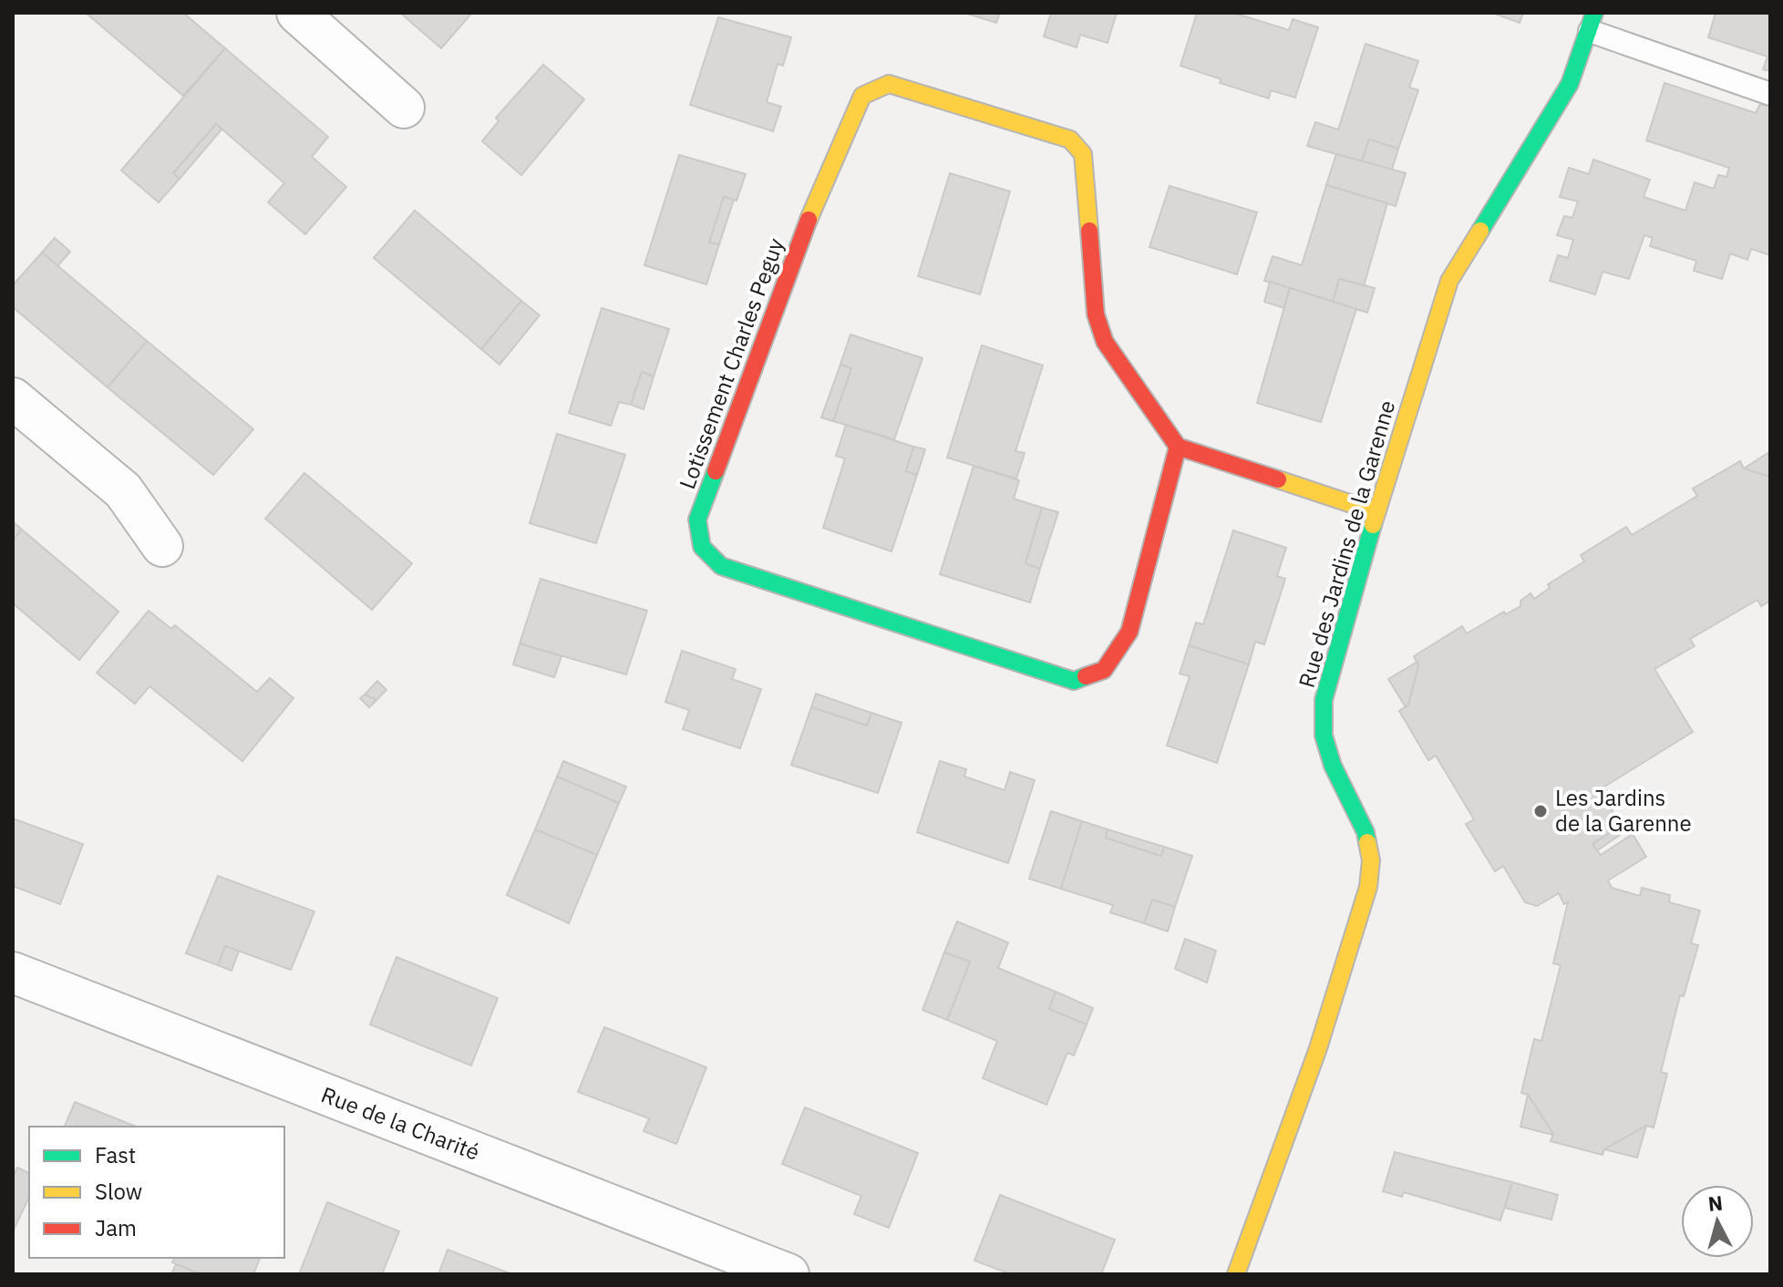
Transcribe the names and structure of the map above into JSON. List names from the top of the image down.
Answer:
{
  "streets": {
    "street": ["Lotissement Charles Peguy", "Rue des Jardins de la Garenne", "Rue de la Charité"]
  },
  "places": ["Les Jardins de la Garenne"],
  "legend": ["Fast", "Slow", "Jam"],
  "north": "top"
}
